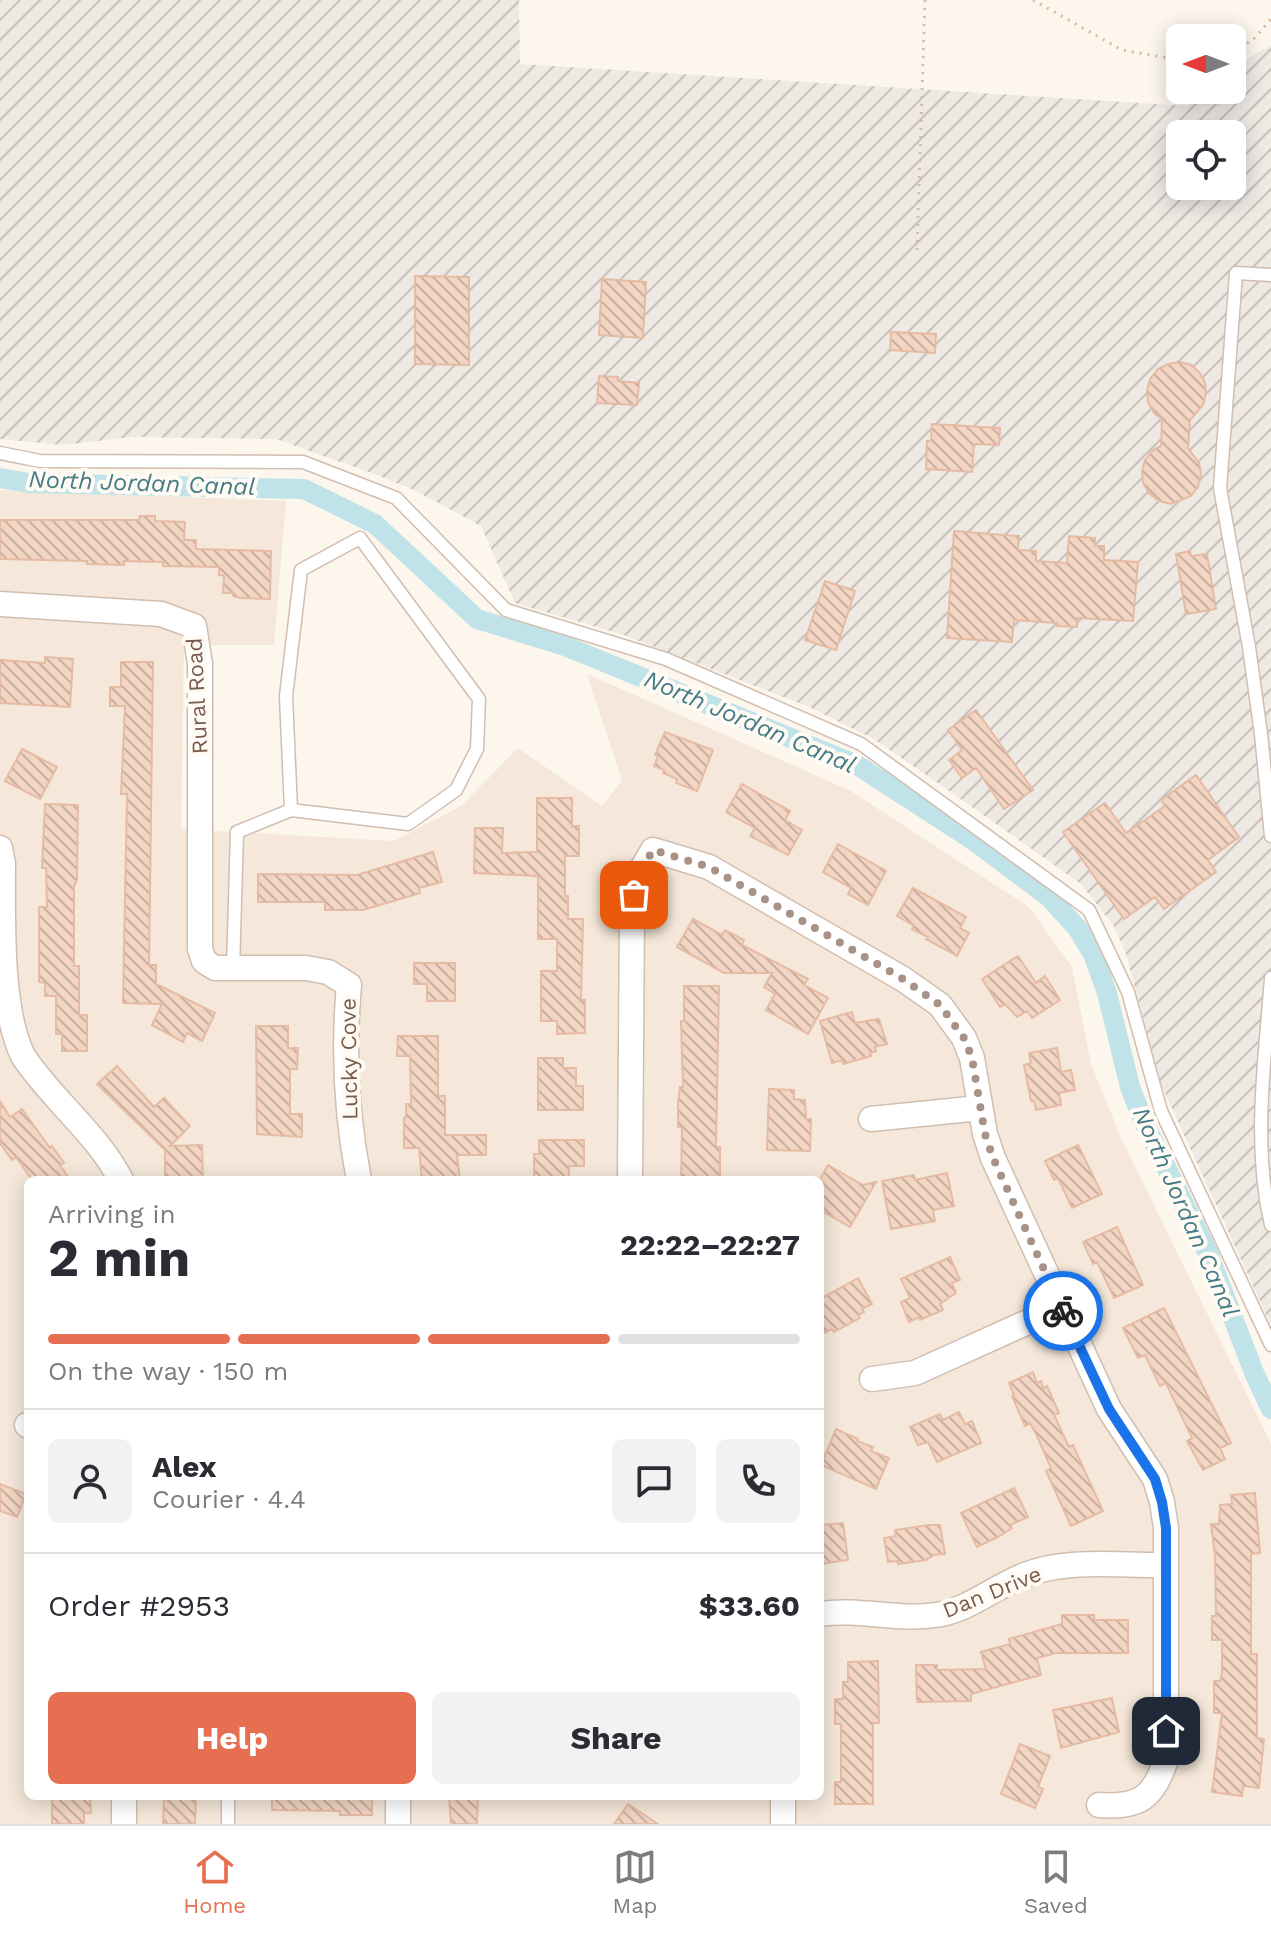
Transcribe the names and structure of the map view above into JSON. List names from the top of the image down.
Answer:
{
  "streets": {
    "street": ["Rural Road", "Lucky Cove", "Dan Drive"]
  },
  "crossings": [
    ["Rural Road", "Lucky Cove"]
  ],
  "water": ["North Jordan Canal"],
  "north": "left",
  "page": {
    "heading": ["2 min", "Arriving in", "22:22–22:27"],
    "panel": [
      "Alex",
      "Courier · 4.4",
      "Order #2953",
      "$33.60"
    ],
    "bar": "On the way · 150 m",
    "buttons": ["Help", "Share"],
    "tabs": ["Home", "Map", "Saved"]
  }
}
